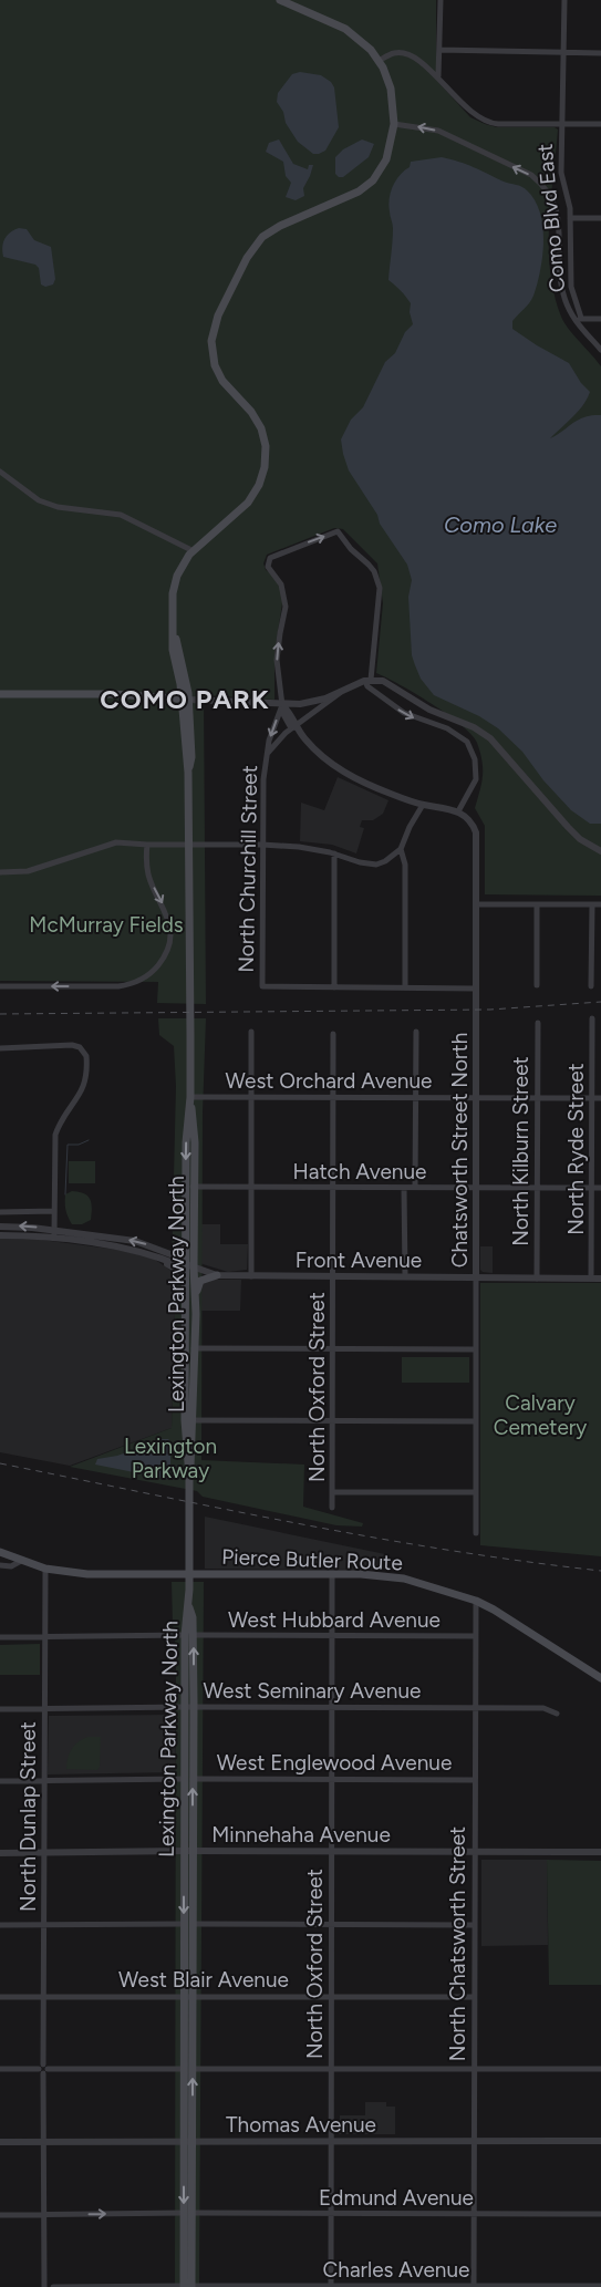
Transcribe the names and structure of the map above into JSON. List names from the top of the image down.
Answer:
{
  "streets": {
    "main road": ["Lexington Parkway North", "Pierce Butler Route"],
    "street": [
      "Como Blvd East",
      "North Churchill Street",
      "West Orchard Avenue",
      "North Ryde Street",
      "Chatsworth Street North",
      "North Kilburn Street",
      "Hatch Avenue",
      "Front Avenue",
      "North Oxford Street",
      "West Hubbard Avenue",
      "West Seminary Avenue",
      "West Englewood Avenue",
      "North Dunlap Street",
      "Minnehaha Avenue",
      "North Chatsworth Street",
      "West Blair Avenue",
      "Thomas Avenue",
      "Edmund Avenue",
      "Charles Avenue"
    ]
  },
  "crossings": [
    ["Como Blvd East", "Lexington Parkway North"],
    ["West Orchard Avenue", "North Ryde Street"],
    ["West Orchard Avenue", "Chatsworth Street North"],
    ["West Orchard Avenue", "North Kilburn Street"],
    ["West Orchard Avenue", "Lexington Parkway North"],
    ["West Orchard Avenue", "North Oxford Street"],
    ["North Ryde Street", "Hatch Avenue"],
    ["North Ryde Street", "Front Avenue"],
    ["Chatsworth Street North", "Hatch Avenue"],
    ["Chatsworth Street North", "Front Avenue"],
    ["North Kilburn Street", "Hatch Avenue"],
    ["North Kilburn Street", "Front Avenue"],
    ["Hatch Avenue", "Lexington Parkway North"],
    ["Hatch Avenue", "North Oxford Street"],
    ["Front Avenue", "Lexington Parkway North"],
    ["Front Avenue", "North Oxford Street"],
    ["Lexington Parkway North", "West Hubbard Avenue"],
    ["Lexington Parkway North", "West Seminary Avenue"],
    ["Lexington Parkway North", "West Englewood Avenue"],
    ["Lexington Parkway North", "Minnehaha Avenue"],
    ["Lexington Parkway North", "West Blair Avenue"],
    ["Lexington Parkway North", "Thomas Avenue"],
    ["Lexington Parkway North", "Edmund Avenue"],
    ["Lexington Parkway North", "Charles Avenue"],
    ["North Oxford Street", "Pierce Butler Route"],
    ["North Oxford Street", "West Hubbard Avenue"],
    ["North Oxford Street", "West Seminary Avenue"],
    ["North Oxford Street", "West Englewood Avenue"],
    ["North Oxford Street", "Minnehaha Avenue"],
    ["North Oxford Street", "West Blair Avenue"],
    ["North Oxford Street", "Thomas Avenue"],
    ["North Oxford Street", "Edmund Avenue"],
    ["North Oxford Street", "Charles Avenue"],
    ["Pierce Butler Route", "North Dunlap Street"],
    ["Pierce Butler Route", "North Chatsworth Street"],
    ["West Hubbard Avenue", "North Dunlap Street"],
    ["West Hubbard Avenue", "North Chatsworth Street"],
    ["West Seminary Avenue", "North Dunlap Street"],
    ["West Seminary Avenue", "North Chatsworth Street"],
    ["West Englewood Avenue", "North Dunlap Street"],
    ["West Englewood Avenue", "North Chatsworth Street"],
    ["North Dunlap Street", "Minnehaha Avenue"],
    ["North Dunlap Street", "West Blair Avenue"],
    ["North Dunlap Street", "Thomas Avenue"],
    ["North Dunlap Street", "Edmund Avenue"],
    ["Minnehaha Avenue", "North Chatsworth Street"],
    ["North Chatsworth Street", "West Blair Avenue"],
    ["North Chatsworth Street", "Thomas Avenue"],
    ["North Chatsworth Street", "Edmund Avenue"],
    ["North Chatsworth Street", "Charles Avenue"]
  ],
  "districts": ["COMO PARK"],
  "water": ["Como Lake"],
  "parks": ["McMurray Fields", "Calvary Cemetery", "Lexington Parkway"]
}
